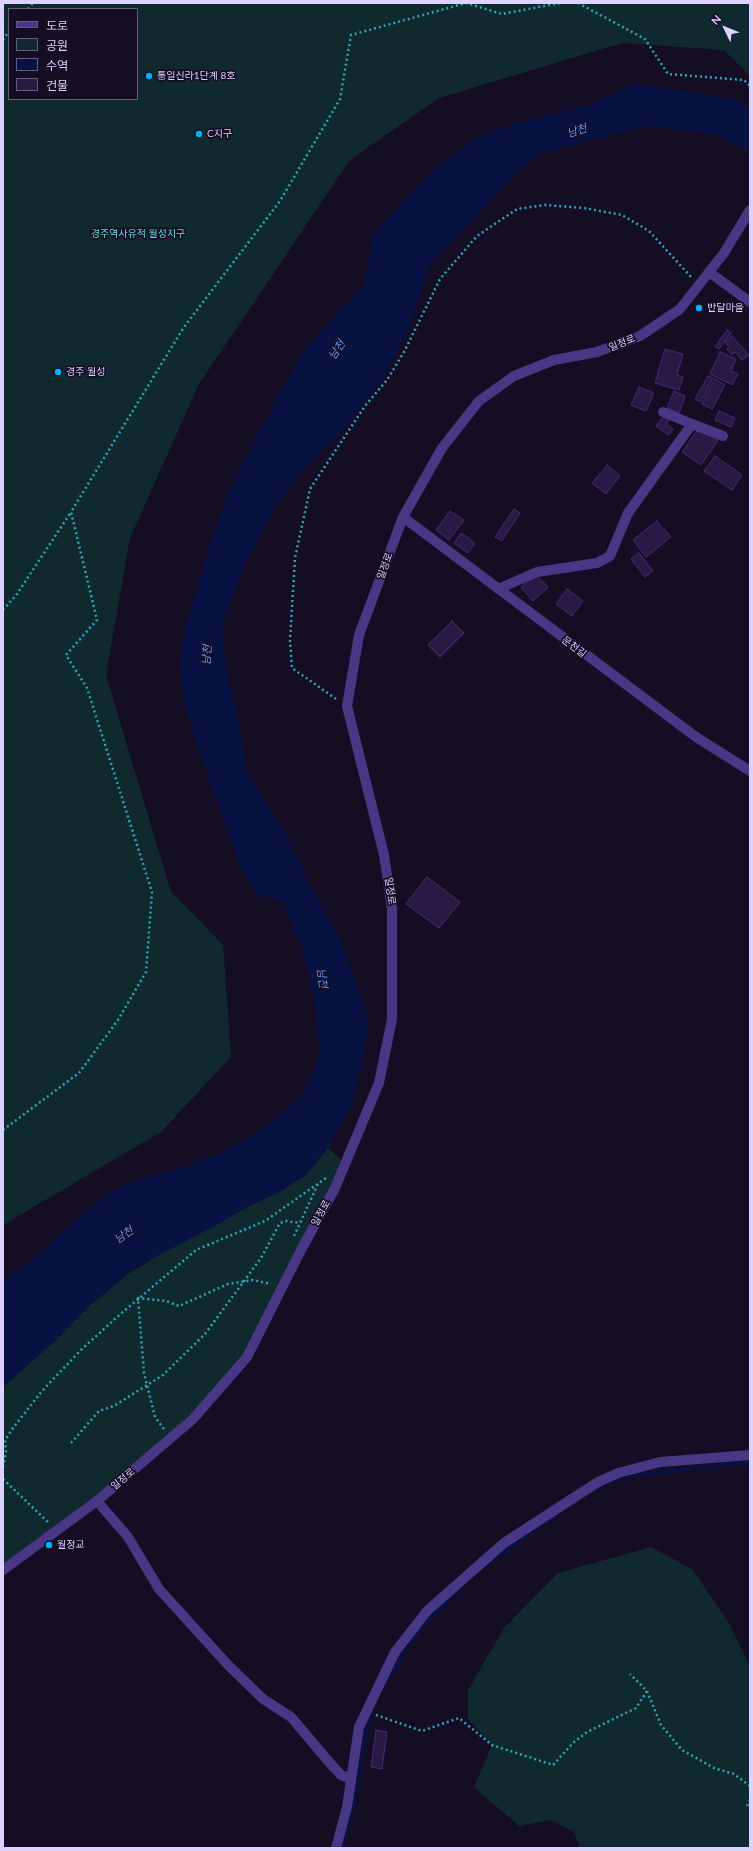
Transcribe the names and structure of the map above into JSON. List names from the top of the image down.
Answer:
{
  "streets": {
    "street": ["일정로", "문천길"]
  },
  "crossings": [
    ["일정로", "문천길"]
  ],
  "water": ["남천"],
  "parks": ["경주역사유적 월성지구"],
  "places": [
    "통일신라1단계 8호",
    "C지구",
    "반달마을",
    "경주 월성",
    "월정교"
  ],
  "legend": [
    "도로",
    "공원",
    "수역",
    "건물"
  ],
  "north": "top left"
}
